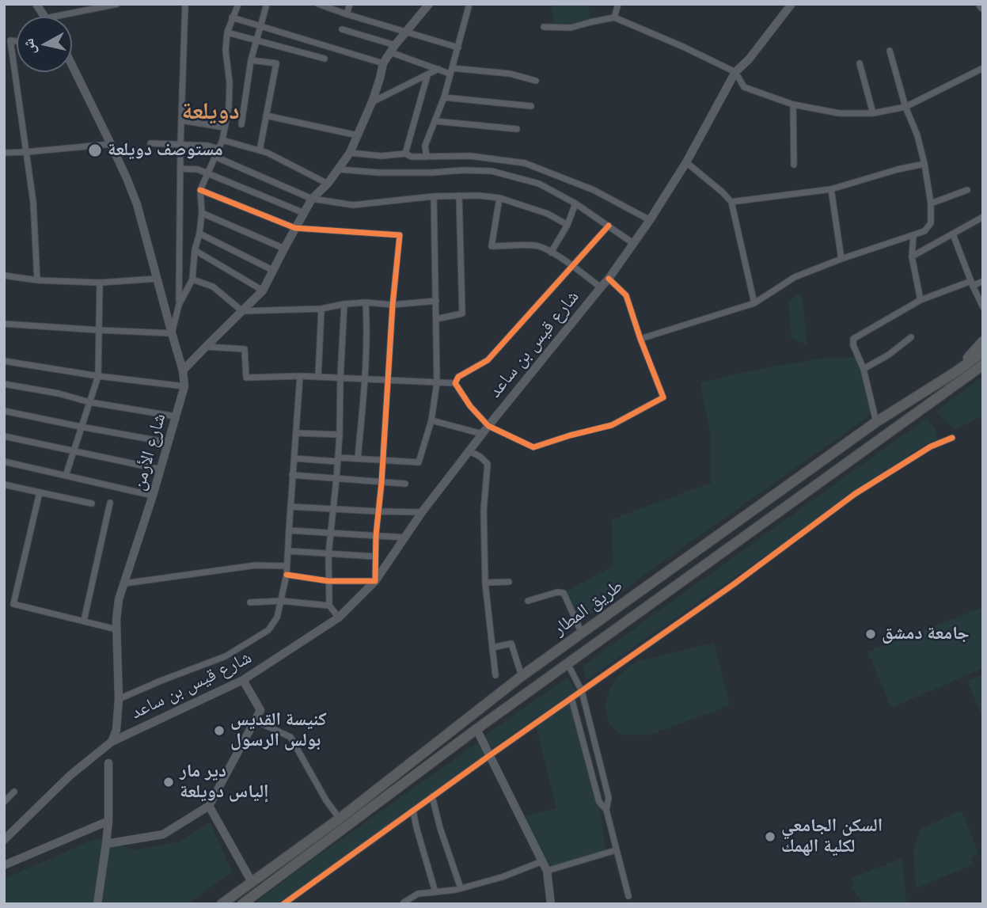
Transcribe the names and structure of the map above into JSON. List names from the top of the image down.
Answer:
{
  "streets": {
    "highway": ["طريق المطار"],
    "main road": ["شارع قيس بن ساعد", "شارع الأرمن"]
  },
  "crossings": [
    ["شارع قيس بن ساعد", "شارع الأرمن"]
  ],
  "districts": ["دويلعة"],
  "places": [
    "مستوصف دويلعة",
    "جامعة دمشق",
    "كنيسة القديس بولس الرسول",
    "دير مار إلياس دويلعة",
    "السكن الجامعي لكلية الهمك"
  ],
  "north": "left"
}
